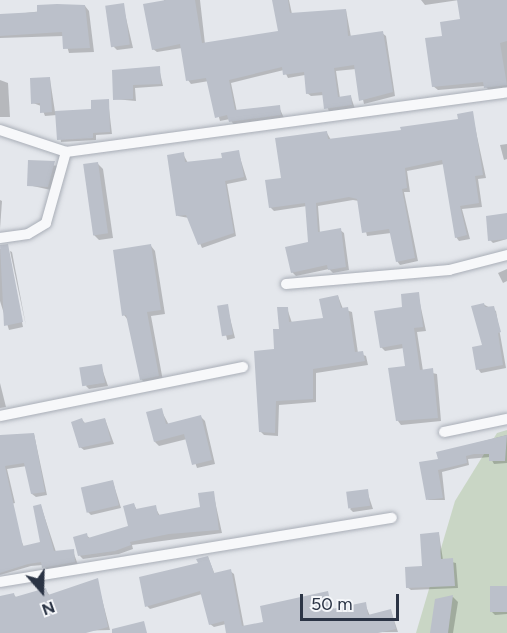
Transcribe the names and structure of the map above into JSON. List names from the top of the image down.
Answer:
{
  "scale_bar": "50 m",
  "north": "bottom"
}
